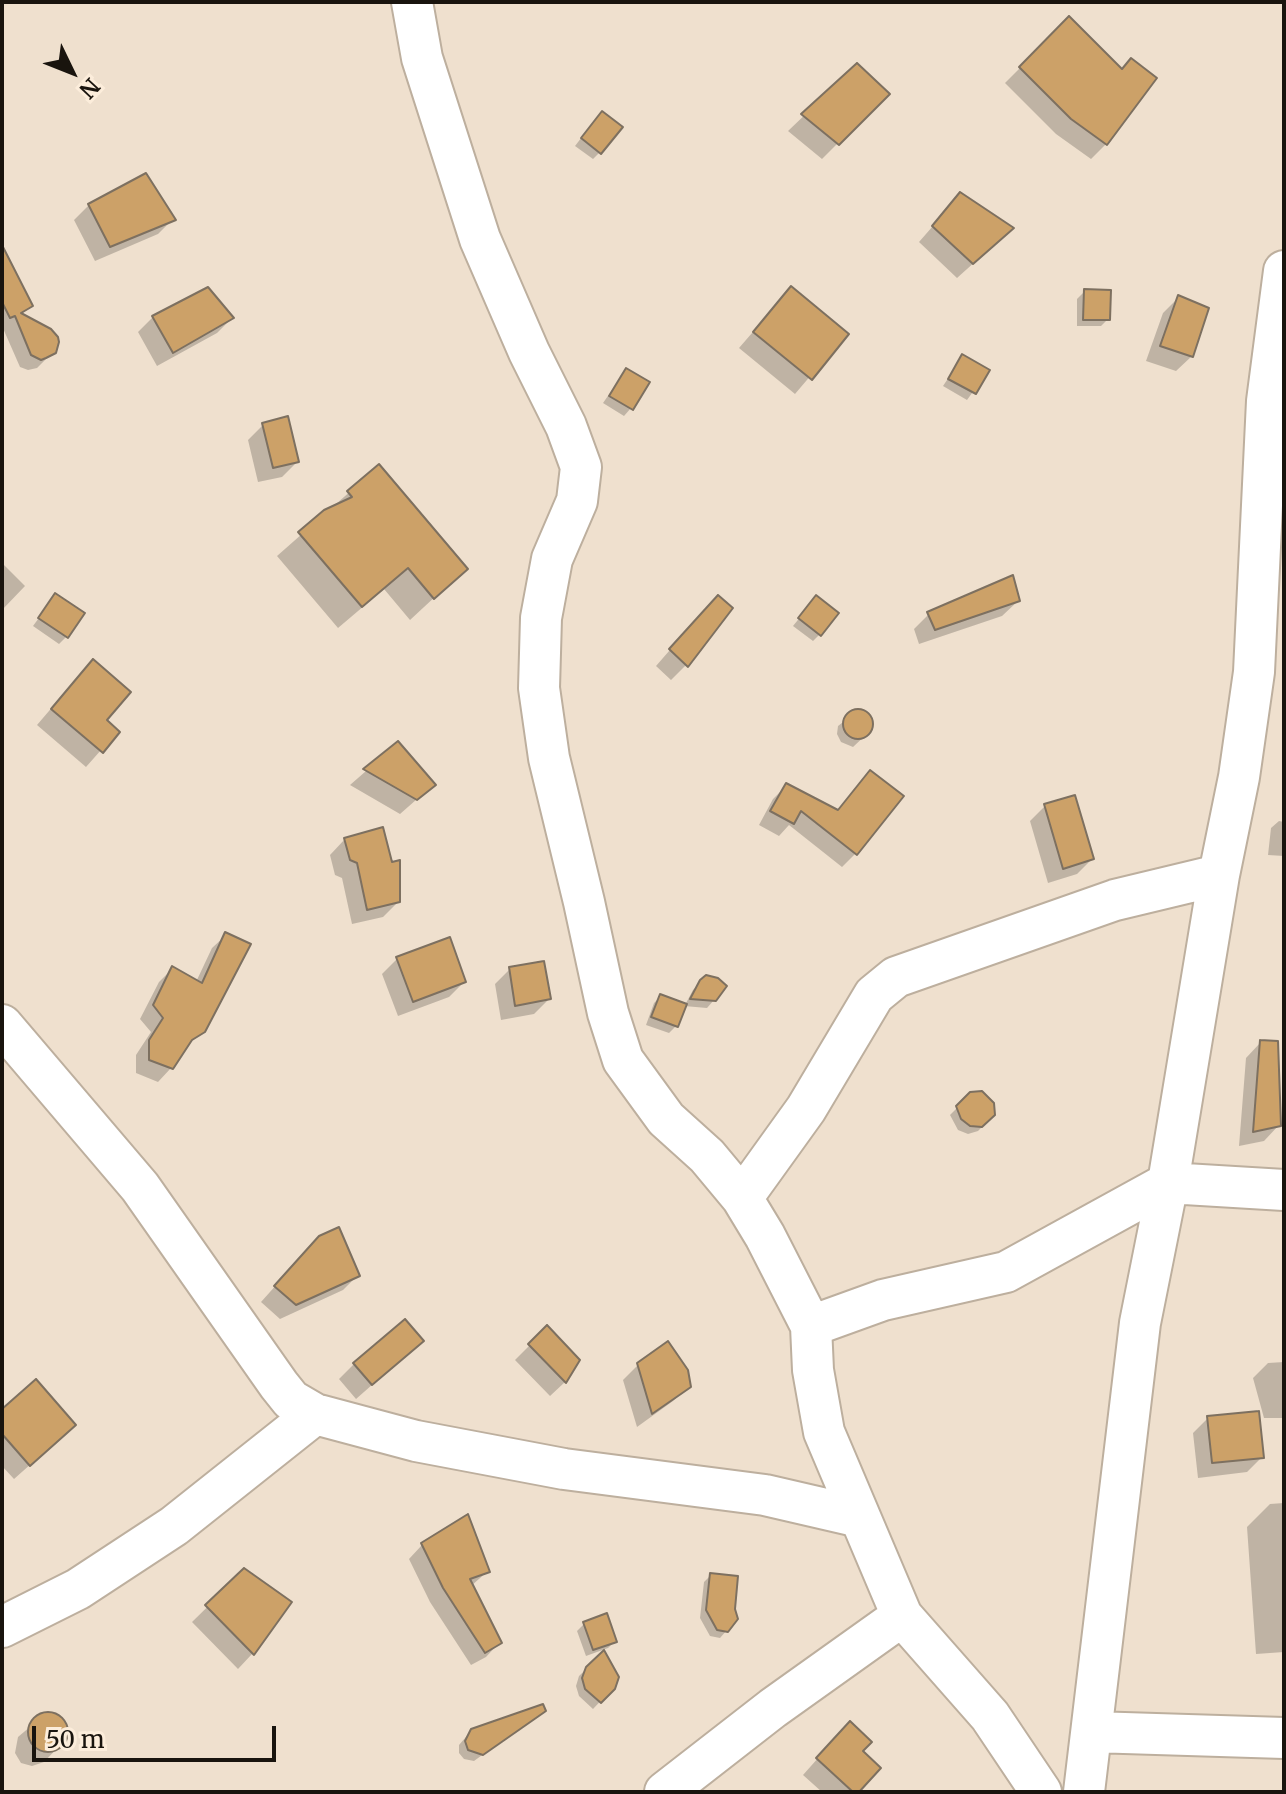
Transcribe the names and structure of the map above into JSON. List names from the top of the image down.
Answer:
{
  "scale_bar": "50 m",
  "north": "bottom right"
}
